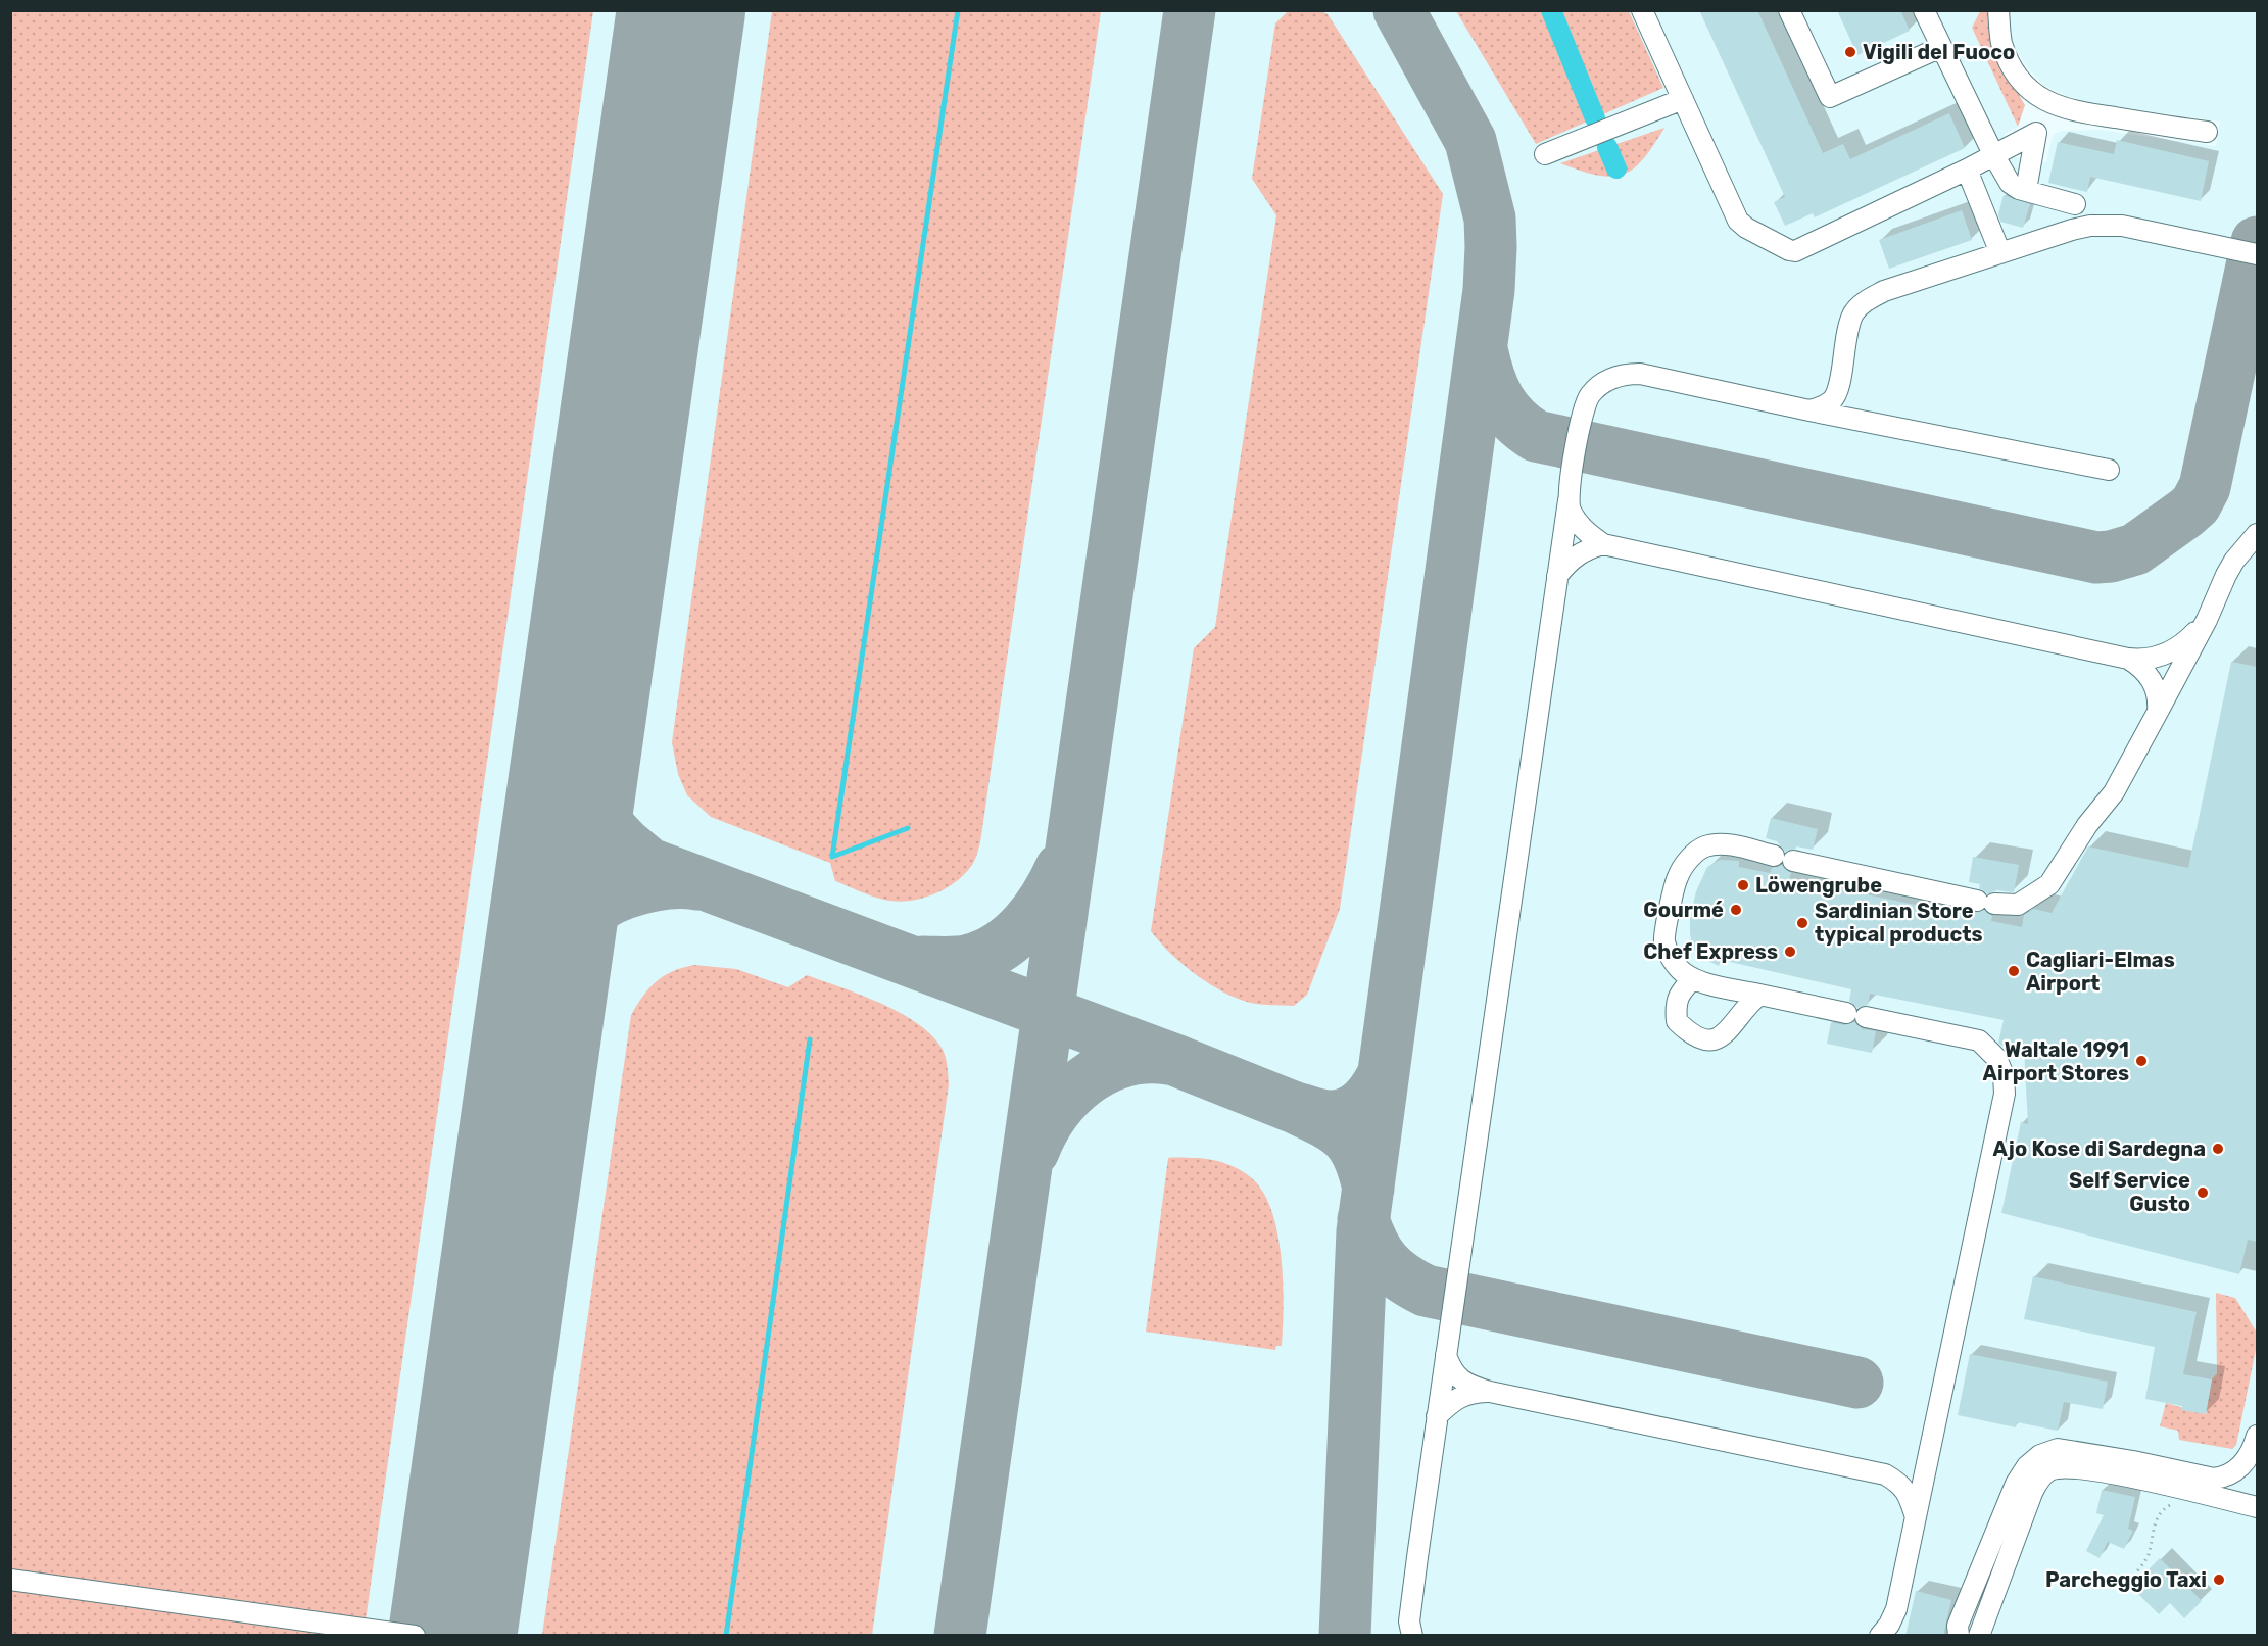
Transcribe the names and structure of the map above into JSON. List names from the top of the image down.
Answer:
{
  "places": [
    "Vigili del Fuoco",
    "Löwengrube",
    "Gourmé",
    "Sardinian Store typical products",
    "Chef Express",
    "Cagliari-Elmas Airport",
    "Waltale 1991 Airport Stores",
    "Ajo Kose di Sardegna",
    "Self Service Gusto",
    "Parcheggio Taxi"
  ]
}
